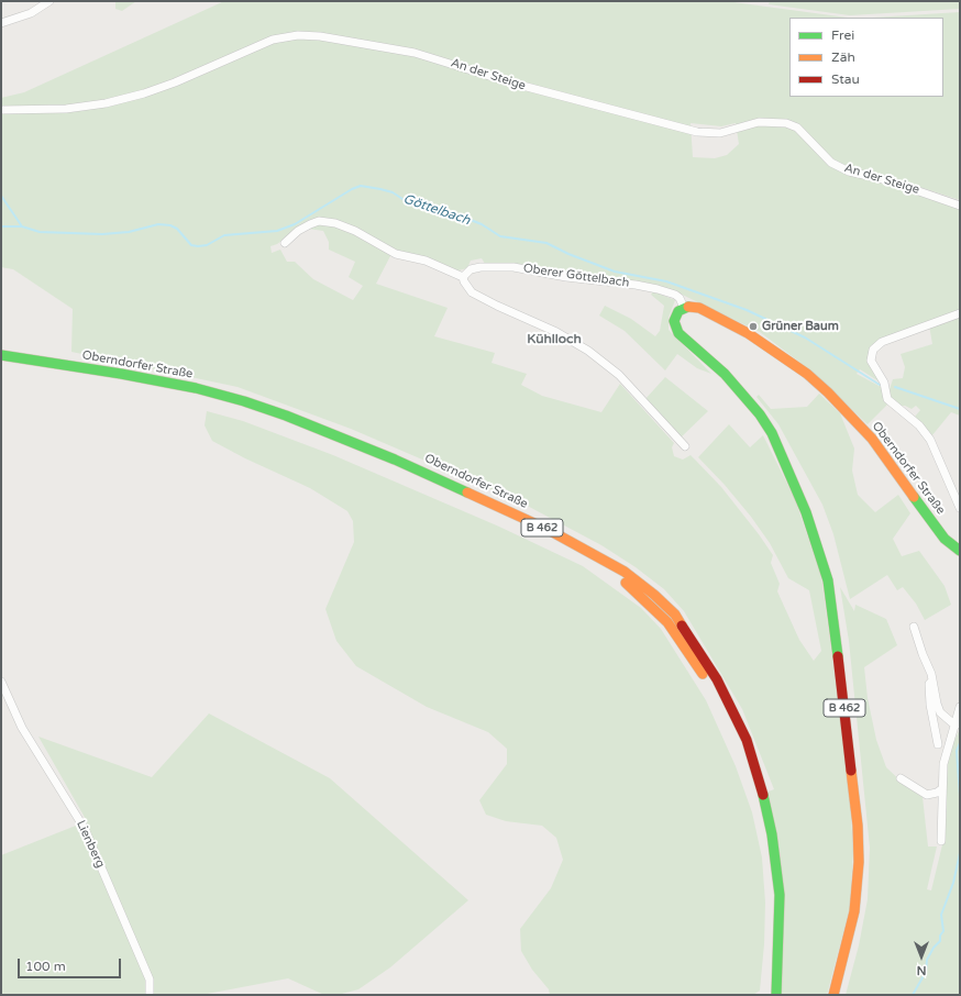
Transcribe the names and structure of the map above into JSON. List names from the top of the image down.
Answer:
{
  "streets": {
    "main road": ["Oberndorfer Straße", "B 462"],
    "street": ["An der Steige", "Oberer Göttelbach", "Lienberg"]
  },
  "crossings": [
    ["Oberer Göttelbach", "Oberndorfer Straße"],
    ["Oberer Göttelbach", "B 462"],
    ["Oberndorfer Straße", "B 462"]
  ],
  "districts": ["Kühlloch"],
  "water": ["Göttelbach"],
  "places": ["Grüner Baum"],
  "legend": ["Frei", "Zäh", "Stau"],
  "scale_bar": "100 m",
  "north": "bottom"
}
